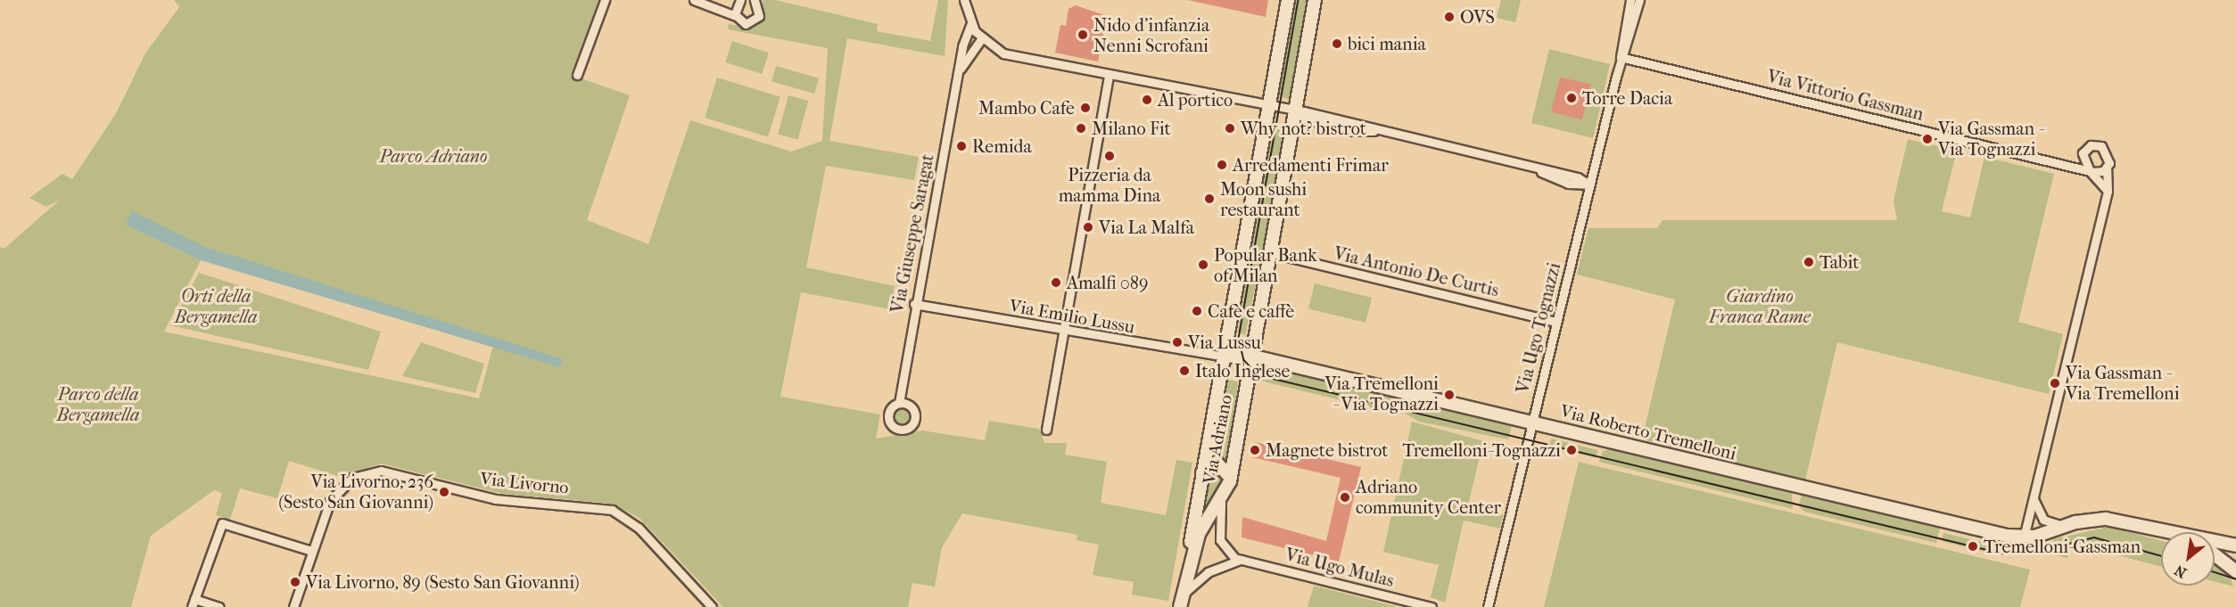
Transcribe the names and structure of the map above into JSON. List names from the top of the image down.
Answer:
{
  "streets": {
    "street": [
      "Via Vittorio Gassman",
      "Via Giuseppe Saragat",
      "Via Antonio De Curtis",
      "Via Emilio Lussu",
      "Via Ugo Tognazzi",
      "Via Roberto Tremelloni",
      "Via Adriano",
      "Via Livorno",
      "Via Ugo Mulas"
    ]
  },
  "crossings": [
    ["Via Vittorio Gassman", "Via Ugo Tognazzi"],
    ["Via Giuseppe Saragat", "Via Emilio Lussu"],
    ["Via Antonio De Curtis", "Via Ugo Tognazzi"],
    ["Via Antonio De Curtis", "Via Adriano"],
    ["Via Emilio Lussu", "Via Roberto Tremelloni"],
    ["Via Emilio Lussu", "Via Adriano"],
    ["Via Ugo Tognazzi", "Via Roberto Tremelloni"],
    ["Via Roberto Tremelloni", "Via Adriano"],
    ["Via Adriano", "Via Ugo Mulas"]
  ],
  "parks": [
    "Parco Adriano",
    "Orti della Bergamella",
    "Giardino Franca Rame",
    "Parco della Bergamella"
  ],
  "places": [
    "OVS",
    "Nido d'infanzia Nenni Scrofani",
    "bici mania",
    "Torre Dacia",
    "Al portico",
    "Mambo Cafe",
    "Milano Fit",
    "Why not? bistrot",
    "Via Gassman - Via Tognazzi",
    "Remida",
    "Pizzeria da mamma Dina",
    "Arredamenti Frimar",
    "Moon sushi restaurant",
    "Via La Malfa",
    "Tabit",
    "Popular Bank of Milan",
    "Amalfi 089",
    "Cafè e caffè",
    "Via Lussu",
    "Italo Inglese",
    "Via Gassman - Via Tremelloni",
    "Via Tremelloni - Via Tognazzi",
    "Magnete bistrot",
    "Tremelloni-Tognazzi",
    "Via Livorno, 236 (Sesto San Giovanni)",
    "Adriano community Center",
    "Tremelloni-Gassman",
    "Via Livorno, 89 (Sesto San Giovanni)"
  ],
  "north": "bottom left"
}
